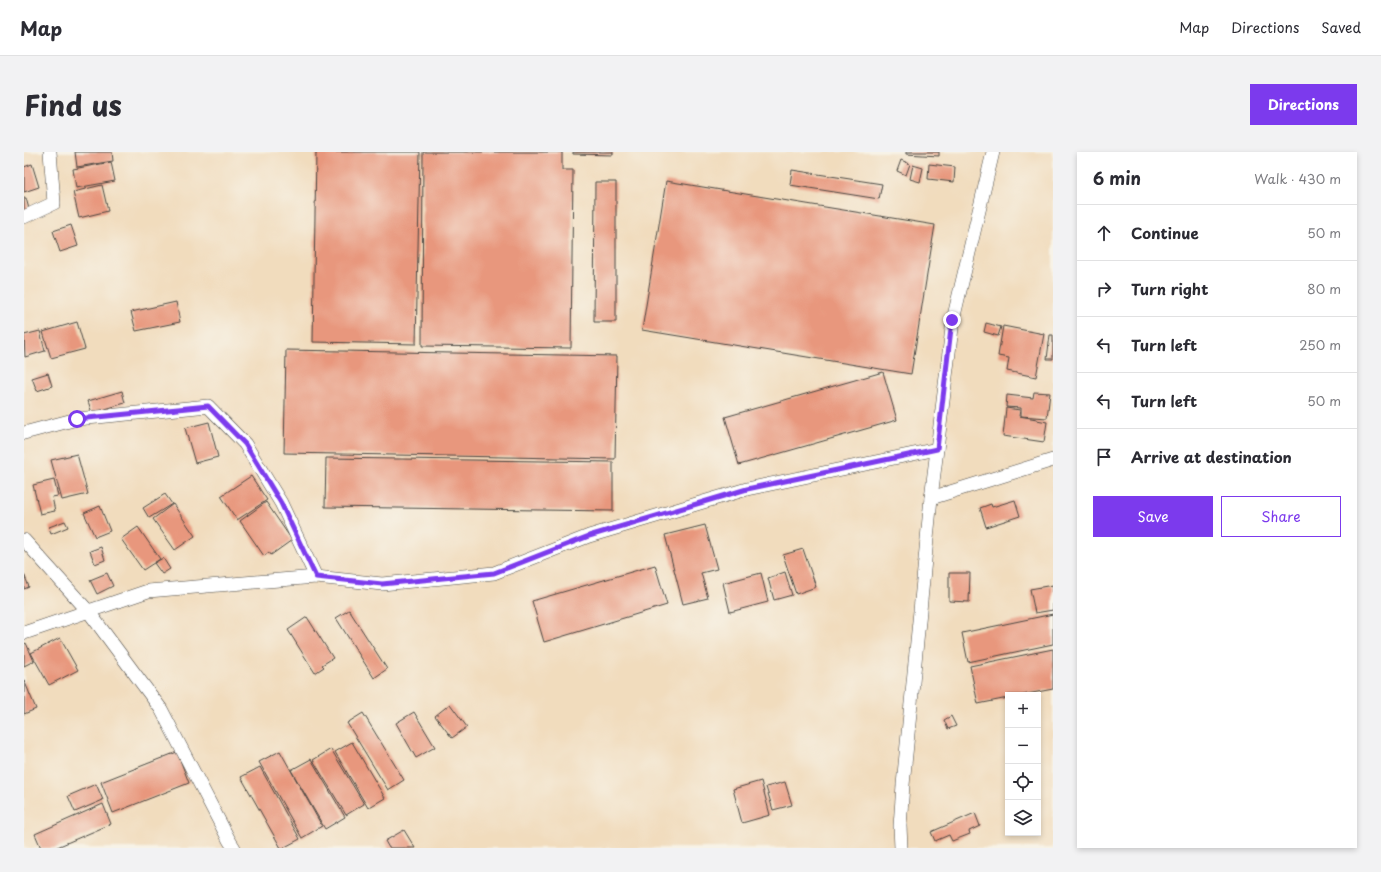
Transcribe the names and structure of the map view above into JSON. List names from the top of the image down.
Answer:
{
  "page": {
    "header": "Map",
    "nav": ["Map", "Directions", "Saved"],
    "title": "Find us",
    "buttons": [
      "Directions",
      ["Save", "Share"]
    ],
    "heading": ["6 min", "Walk · 430 m"],
    "list": [
      ["Continue", "50 m"],
      ["Turn right", "80 m"],
      ["Turn left", "250 m"],
      ["Turn left", "50 m"],
      "Arrive at destination"
    ],
    "map_buttons": ["+", "−"]
  }
}
